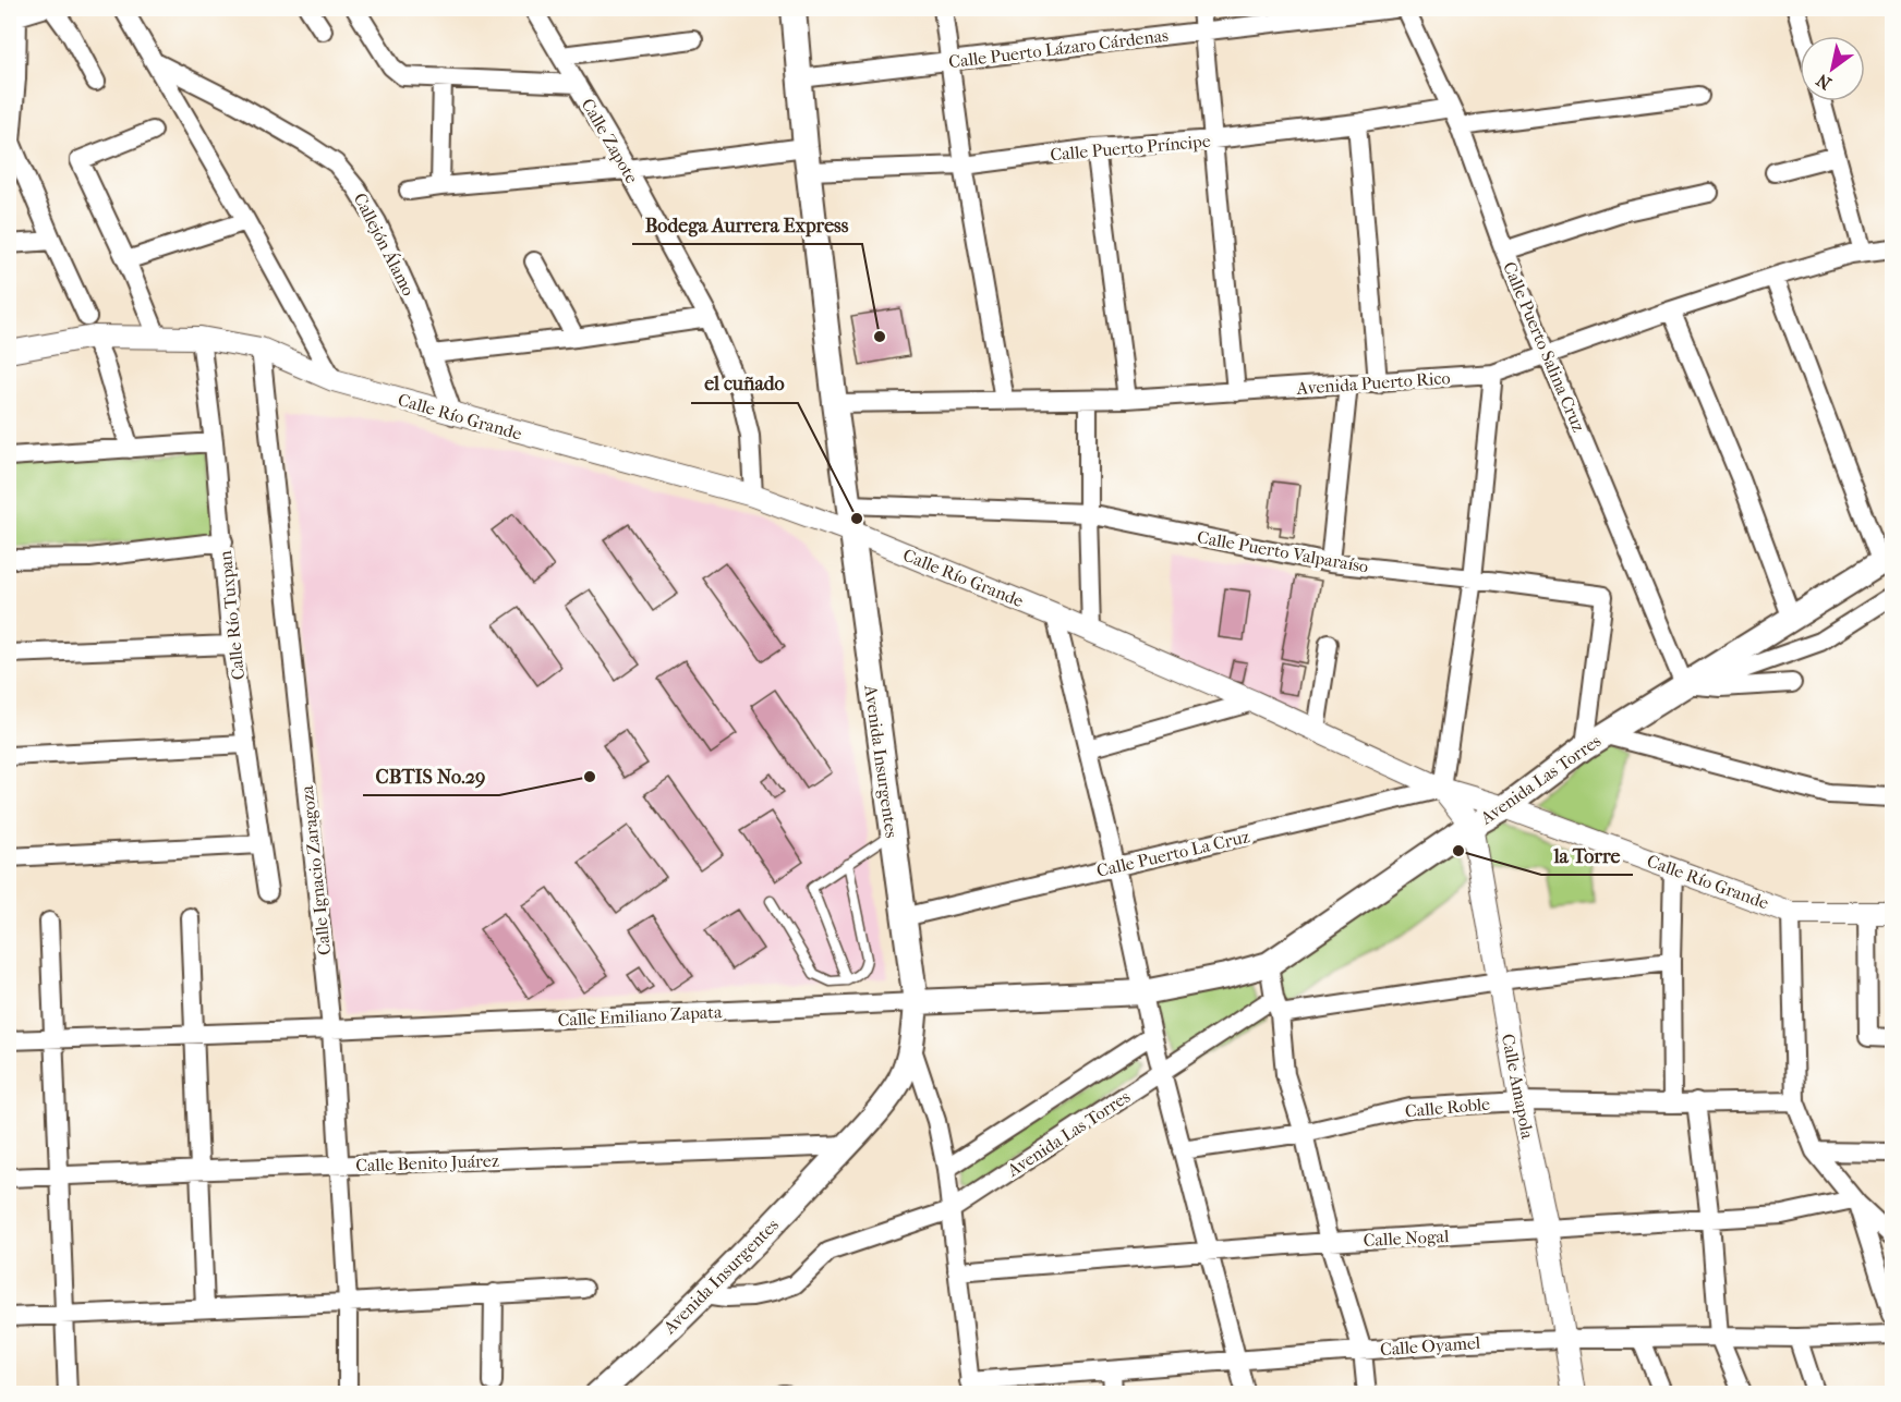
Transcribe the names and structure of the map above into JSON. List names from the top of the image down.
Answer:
{
  "streets": {
    "main road": ["Avenida Insurgentes", "Avenida Las Torres", "Calle Emiliano Zapata"],
    "street": [
      "Calle Puerto Lázaro Cárdenas",
      "Calle Zapote",
      "Calle Puerto Príncipe",
      "Callejón Álamo",
      "Calle Puerto Salina Cruz",
      "Avenida Puerto Rico",
      "Calle Río Grande",
      "Calle Puerto Valparaíso",
      "Calle Río Tuxpan",
      "Calle Puerto La Cruz",
      "Calle Ignacio Zaragoza",
      "Calle Amapola",
      "Calle Roble",
      "Calle Benito Juárez",
      "Calle Nogal",
      "Calle Oyamel"
    ]
  },
  "crossings": [
    ["Calle Puerto Lázaro Cárdenas", "Avenida Insurgentes"],
    ["Calle Zapote", "Calle Puerto Príncipe"],
    ["Calle Zapote", "Calle Río Grande"],
    ["Calle Puerto Príncipe", "Calle Puerto Salina Cruz"],
    ["Calle Puerto Príncipe", "Avenida Insurgentes"],
    ["Callejón Álamo", "Calle Río Grande"],
    ["Calle Puerto Salina Cruz", "Avenida Puerto Rico"],
    ["Calle Puerto Salina Cruz", "Avenida Las Torres"],
    ["Avenida Puerto Rico", "Avenida Insurgentes"],
    ["Calle Río Grande", "Calle Río Tuxpan"],
    ["Calle Río Grande", "Avenida Insurgentes"],
    ["Calle Río Grande", "Avenida Las Torres"],
    ["Calle Río Grande", "Calle Puerto La Cruz"],
    ["Calle Río Grande", "Calle Ignacio Zaragoza"],
    ["Calle Río Grande", "Calle Amapola"],
    ["Calle Puerto Valparaíso", "Avenida Insurgentes"],
    ["Calle Puerto Valparaíso", "Avenida Las Torres"],
    ["Avenida Insurgentes", "Avenida Las Torres"],
    ["Avenida Insurgentes", "Calle Puerto La Cruz"],
    ["Avenida Insurgentes", "Calle Emiliano Zapata"],
    ["Avenida Insurgentes", "Calle Benito Juárez"],
    ["Avenida Las Torres", "Calle Emiliano Zapata"],
    ["Avenida Las Torres", "Calle Amapola"],
    ["Calle Puerto La Cruz", "Calle Amapola"],
    ["Calle Ignacio Zaragoza", "Calle Emiliano Zapata"],
    ["Calle Ignacio Zaragoza", "Calle Benito Juárez"],
    ["Calle Amapola", "Calle Roble"],
    ["Calle Amapola", "Calle Nogal"],
    ["Calle Amapola", "Calle Oyamel"]
  ],
  "places": [
    "Bodega Aurrera Express",
    "el cuñado",
    "CBTIS No.29",
    "la Torre"
  ],
  "north": "bottom left"
}
